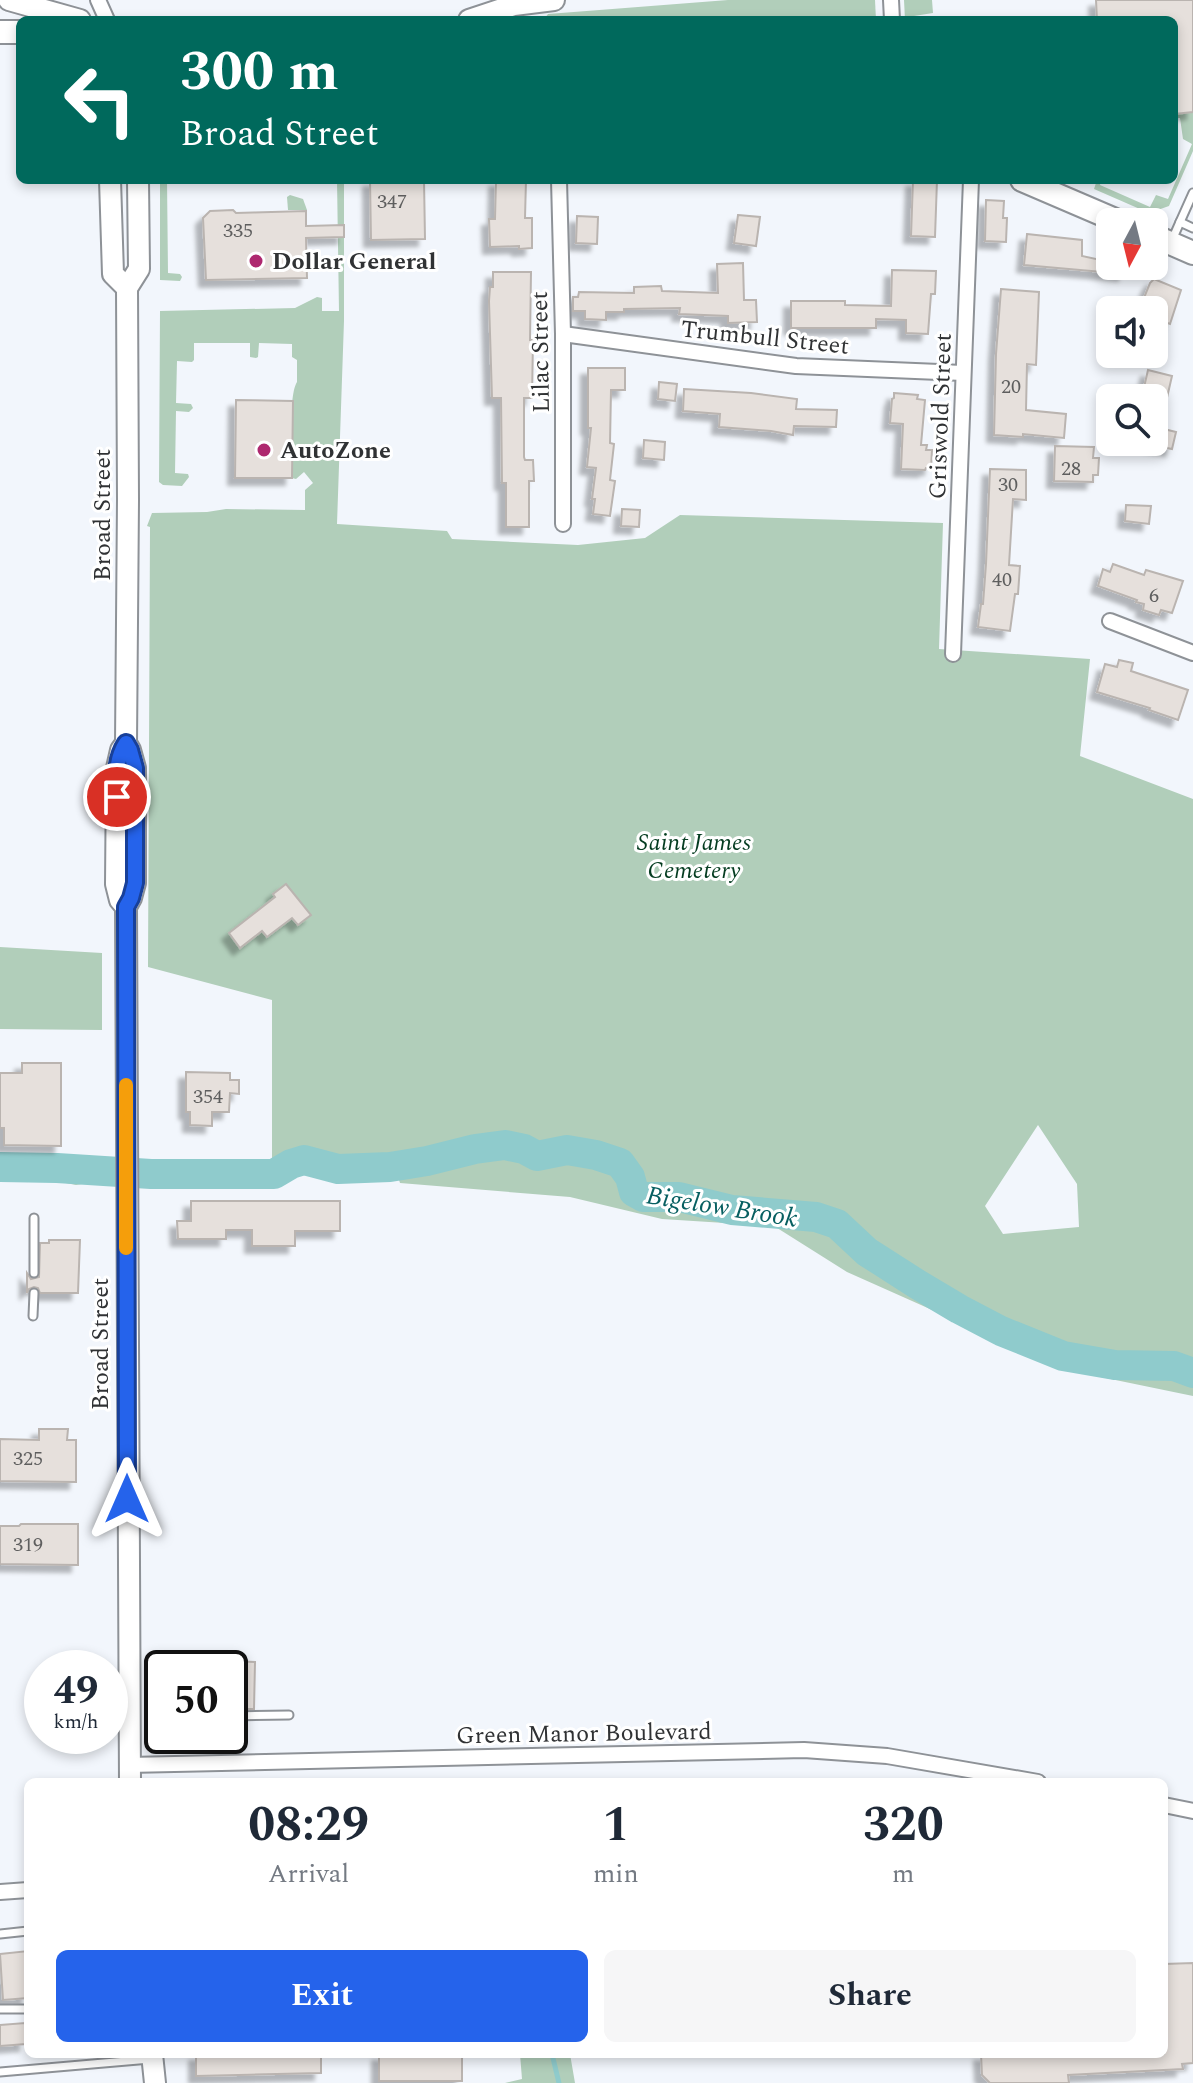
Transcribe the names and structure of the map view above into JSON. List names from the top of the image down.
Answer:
{
  "streets": {
    "main road": ["Broad Street"],
    "street": [
      "Trumbull Street",
      "Lilac Street",
      "Griswold Street",
      "Green Manor Boulevard"
    ]
  },
  "crossings": [
    ["Trumbull Street", "Lilac Street"],
    ["Trumbull Street", "Griswold Street"],
    ["Broad Street", "Green Manor Boulevard"]
  ],
  "water": ["Bigelow Brook"],
  "parks": ["Saint James Cemetery"],
  "places": ["Dollar General", "AutoZone"],
  "house_numbers": [
    "347",
    "335",
    "20",
    "28",
    "30",
    "40",
    "6",
    "354",
    "325",
    "319"
  ],
  "north": "bottom",
  "page": {
    "turn": ["300 m", "Broad Street"],
    "speed": "49 km/h",
    "limit": "50",
    "eta": [
      "08:29",
      "Arrival",
      "1",
      "min",
      "320",
      "m"
    ],
    "buttons": ["Exit", "Share"]
  }
}
